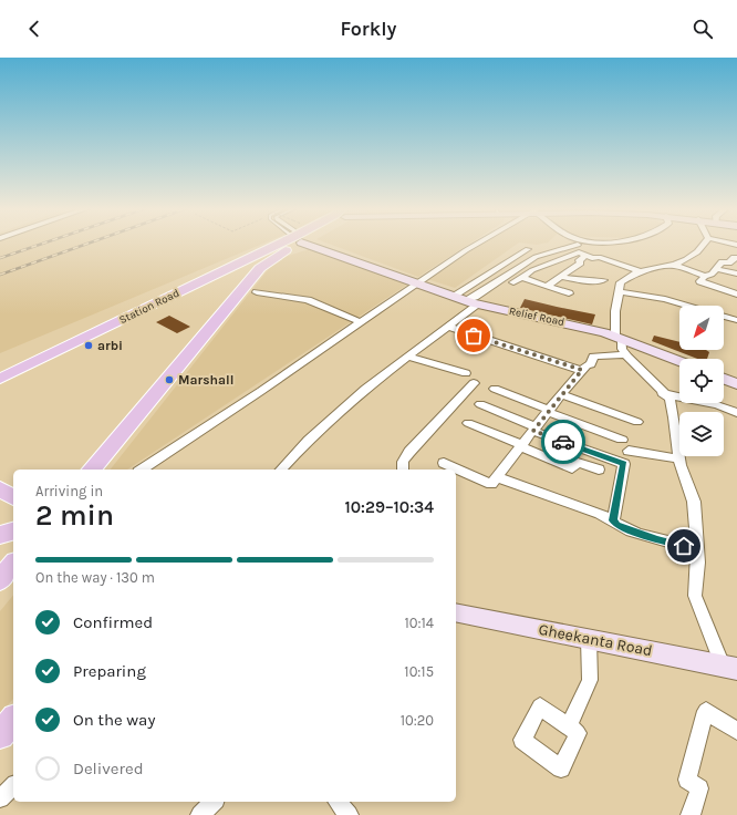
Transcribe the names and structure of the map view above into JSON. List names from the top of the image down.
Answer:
{
  "streets": {
    "main road": ["Station Road", "Relief Road", "Gheekanta Road"]
  },
  "places": ["arbi", "Marshall"],
  "north": "bottom left",
  "page": {
    "header": "Forkly",
    "heading": ["2 min", "Arriving in", "10:29–10:34"],
    "bar": "On the way · 130 m",
    "list": [
      ["Confirmed", "10:14"],
      ["Preparing", "10:15"],
      ["On the way", "10:20"],
      "Delivered"
    ]
  }
}
